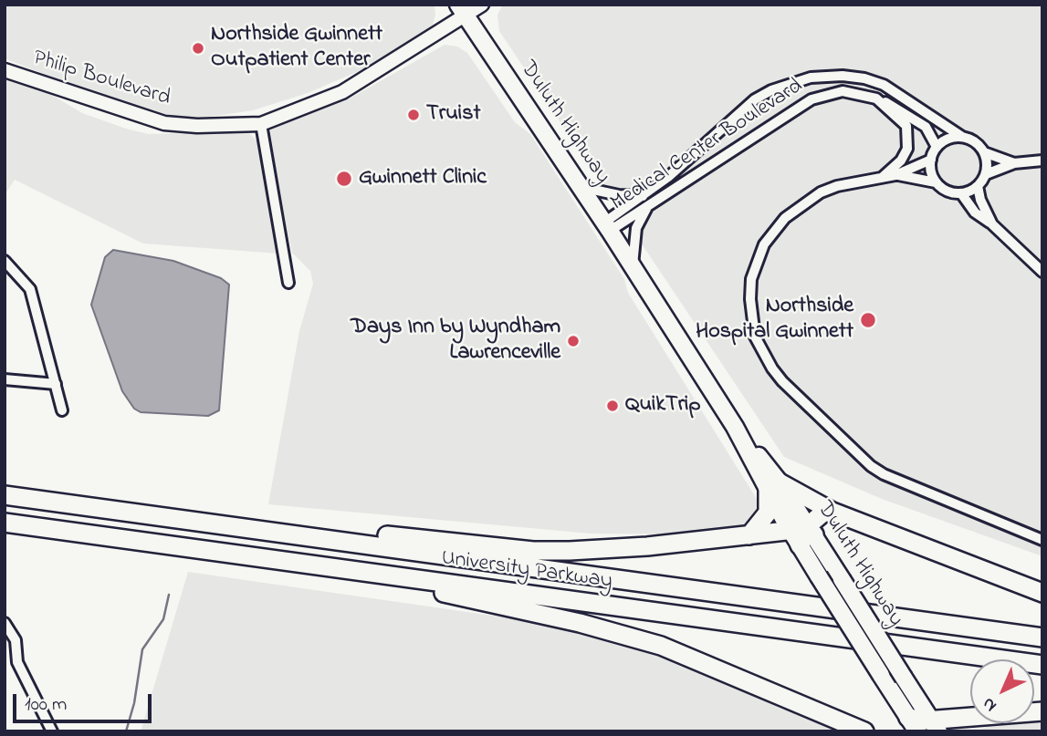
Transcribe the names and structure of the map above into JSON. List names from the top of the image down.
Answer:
{
  "streets": {
    "highway": ["University Parkway"],
    "main road": ["Duluth Highway"],
    "street": ["Philip Boulevard", "Medical Center Boulevard"]
  },
  "crossings": [
    ["Philip Boulevard", "Duluth Highway"],
    ["Duluth Highway", "Medical Center Boulevard"]
  ],
  "places": [
    "Northside Gwinnett Outpatient Center",
    "Truist",
    "Gwinnett Clinic",
    "Northside Hospital Gwinnett",
    "Days Inn by Wyndham Lawrenceville",
    "QuikTrip"
  ],
  "scale_bar": "100 m",
  "north": "bottom left"
}
